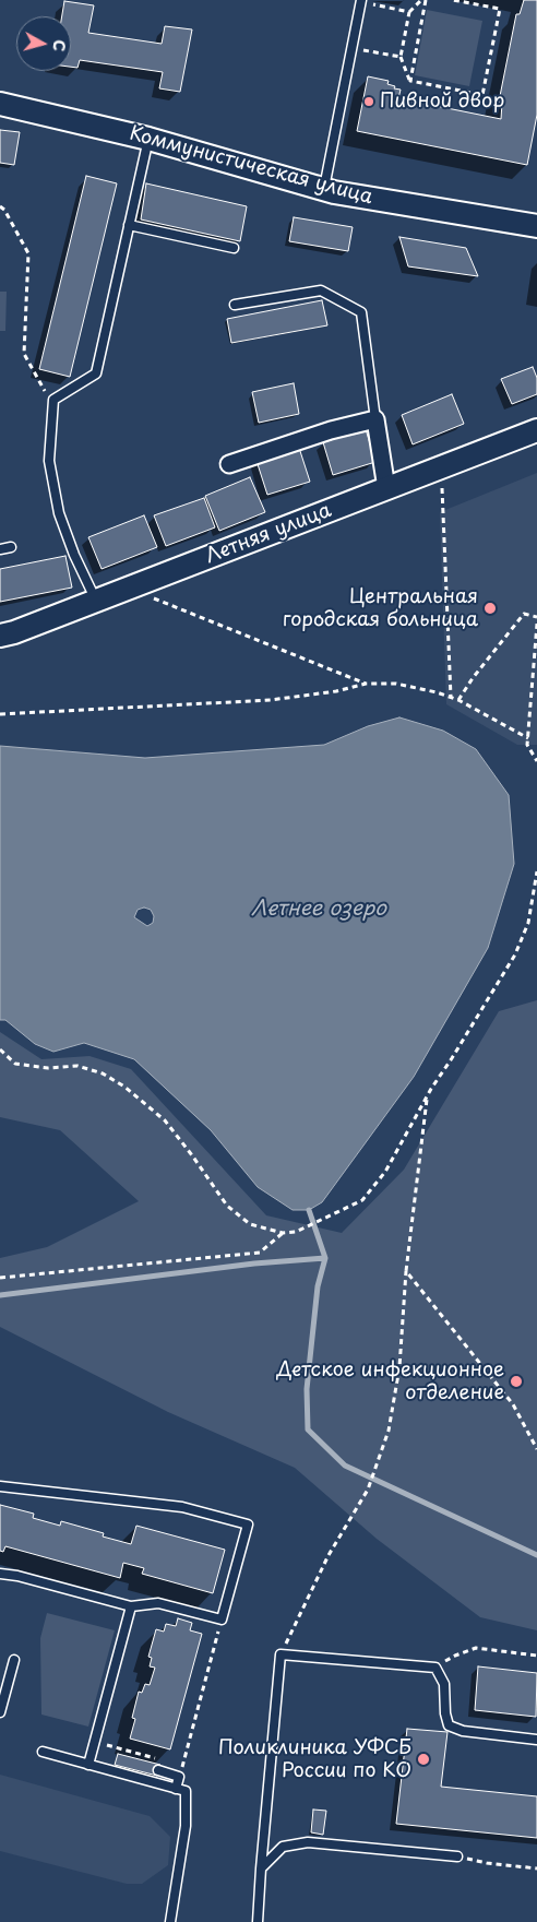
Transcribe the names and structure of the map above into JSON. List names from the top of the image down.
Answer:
{
  "streets": {
    "street": ["Коммунистическая улица", "Летняя улица"]
  },
  "water": ["Летнее озеро"],
  "places": [
    "Пивной двор",
    "Центральная городская больница",
    "Детское инфекционное отделение",
    "Поликлиника УФСБ России по КО"
  ],
  "north": "right"
}
